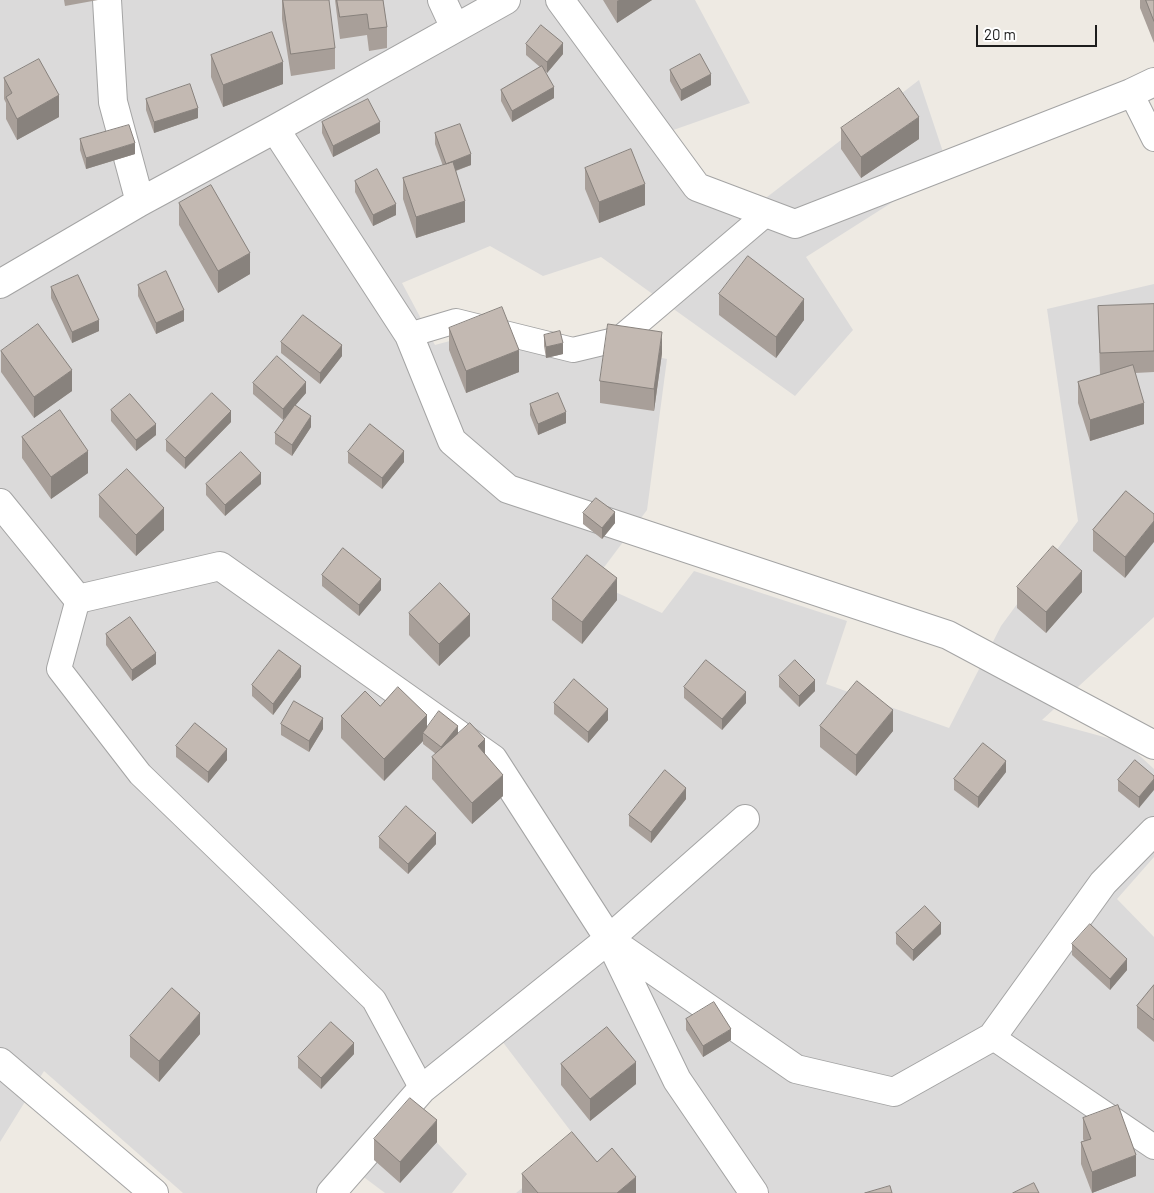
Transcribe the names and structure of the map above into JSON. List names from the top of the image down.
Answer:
{
  "scale_bar": "20 m"
}
